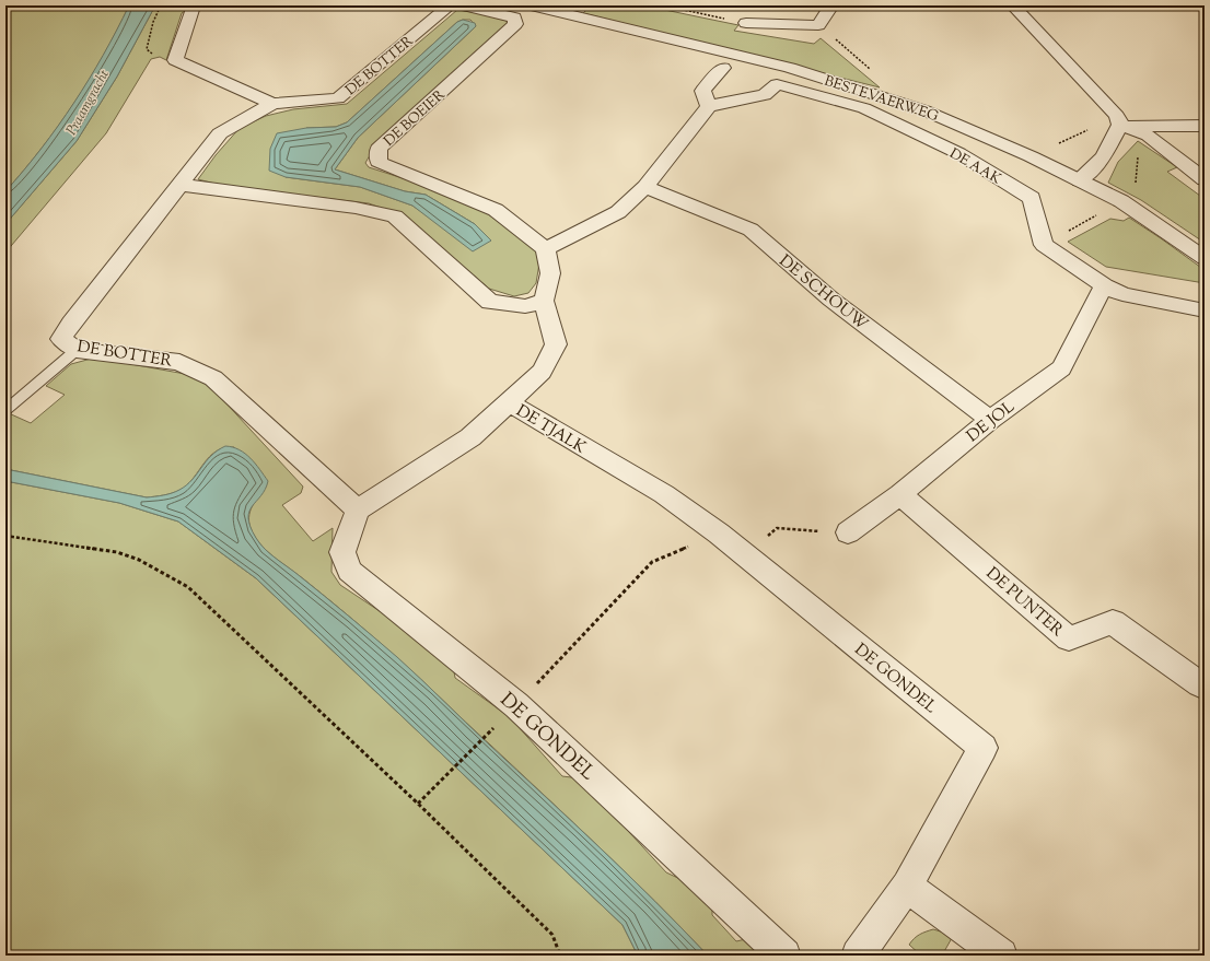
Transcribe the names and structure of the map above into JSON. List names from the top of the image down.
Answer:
{
  "streets": {
    "street": [
      "DE BOTTER",
      "BESTEVAERWEG",
      "DE BOEIER",
      "DE AAK",
      "DE SCHOUW",
      "DE JOL",
      "DE TJALK",
      "DE PUNTER",
      "DE GONDEL"
    ]
  },
  "crossings": [
    ["DE BOTTER", "DE TJALK"],
    ["DE BOTTER", "DE GONDEL"],
    ["DE AAK", "DE JOL"],
    ["DE SCHOUW", "DE JOL"],
    ["DE JOL", "DE PUNTER"],
    ["DE TJALK", "DE GONDEL"]
  ],
  "water": ["Praamgracht"]
}
